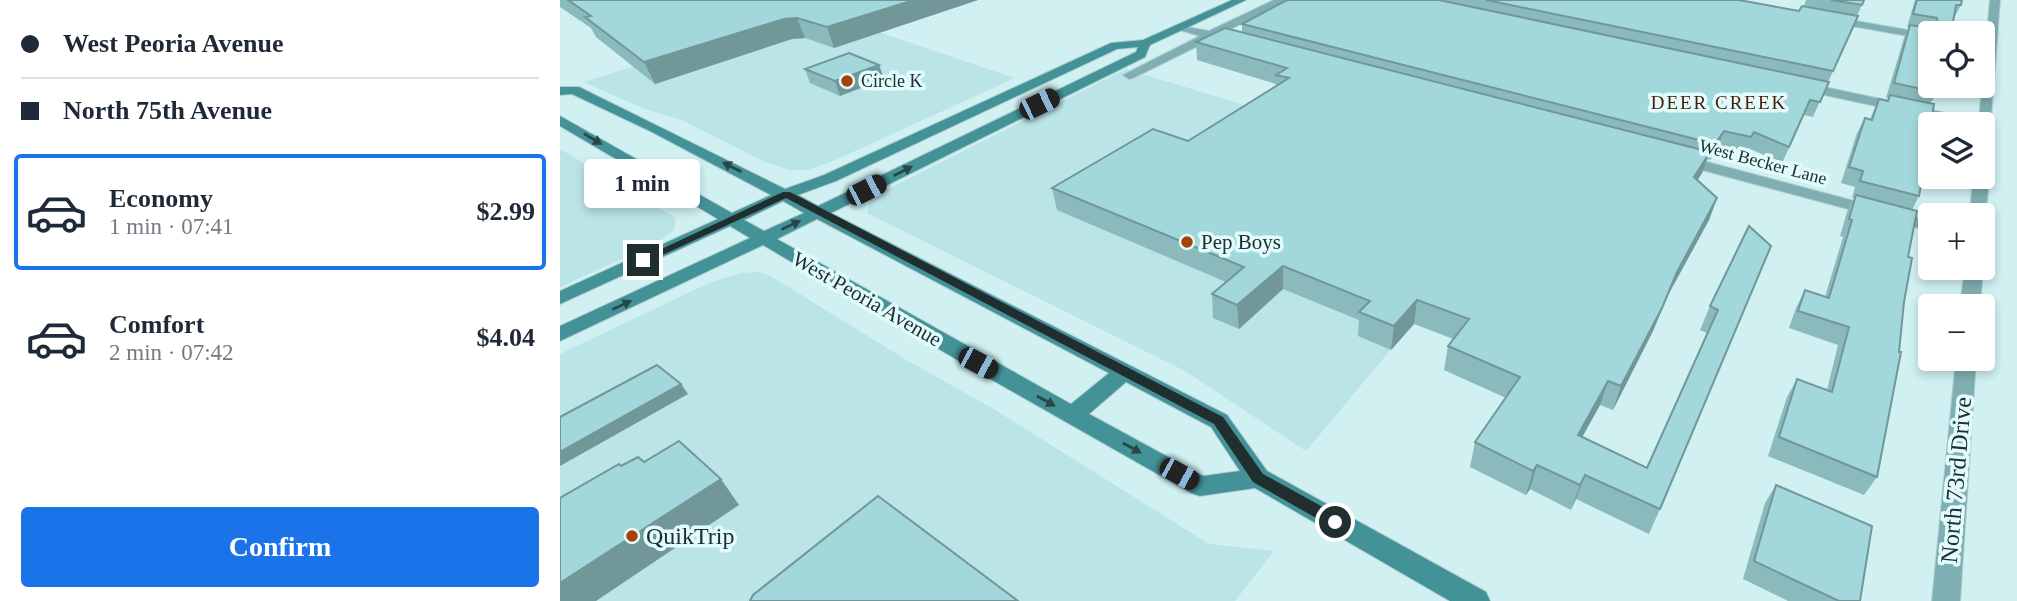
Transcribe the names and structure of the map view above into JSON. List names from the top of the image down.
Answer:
{
  "streets": {
    "main road": ["West Peoria Avenue"],
    "street": ["West Becker Lane", "North 73rd Drive"]
  },
  "districts": ["DEER CREEK"],
  "places": ["Circle K", "Pep Boys", "QuikTrip"],
  "page": {
    "banner": ["West Peoria Avenue", "North 75th Avenue"],
    "map_buttons": ["+", "−"],
    "list": [
      {
        "name": "Economy",
        "note": "1 min · 07:41",
        "value": "$2.99"
      },
      {
        "name": "Comfort",
        "note": "2 min · 07:42",
        "value": "$4.04"
      }
    ],
    "bubble": "1 min",
    "buttons": "Confirm"
  }
}
